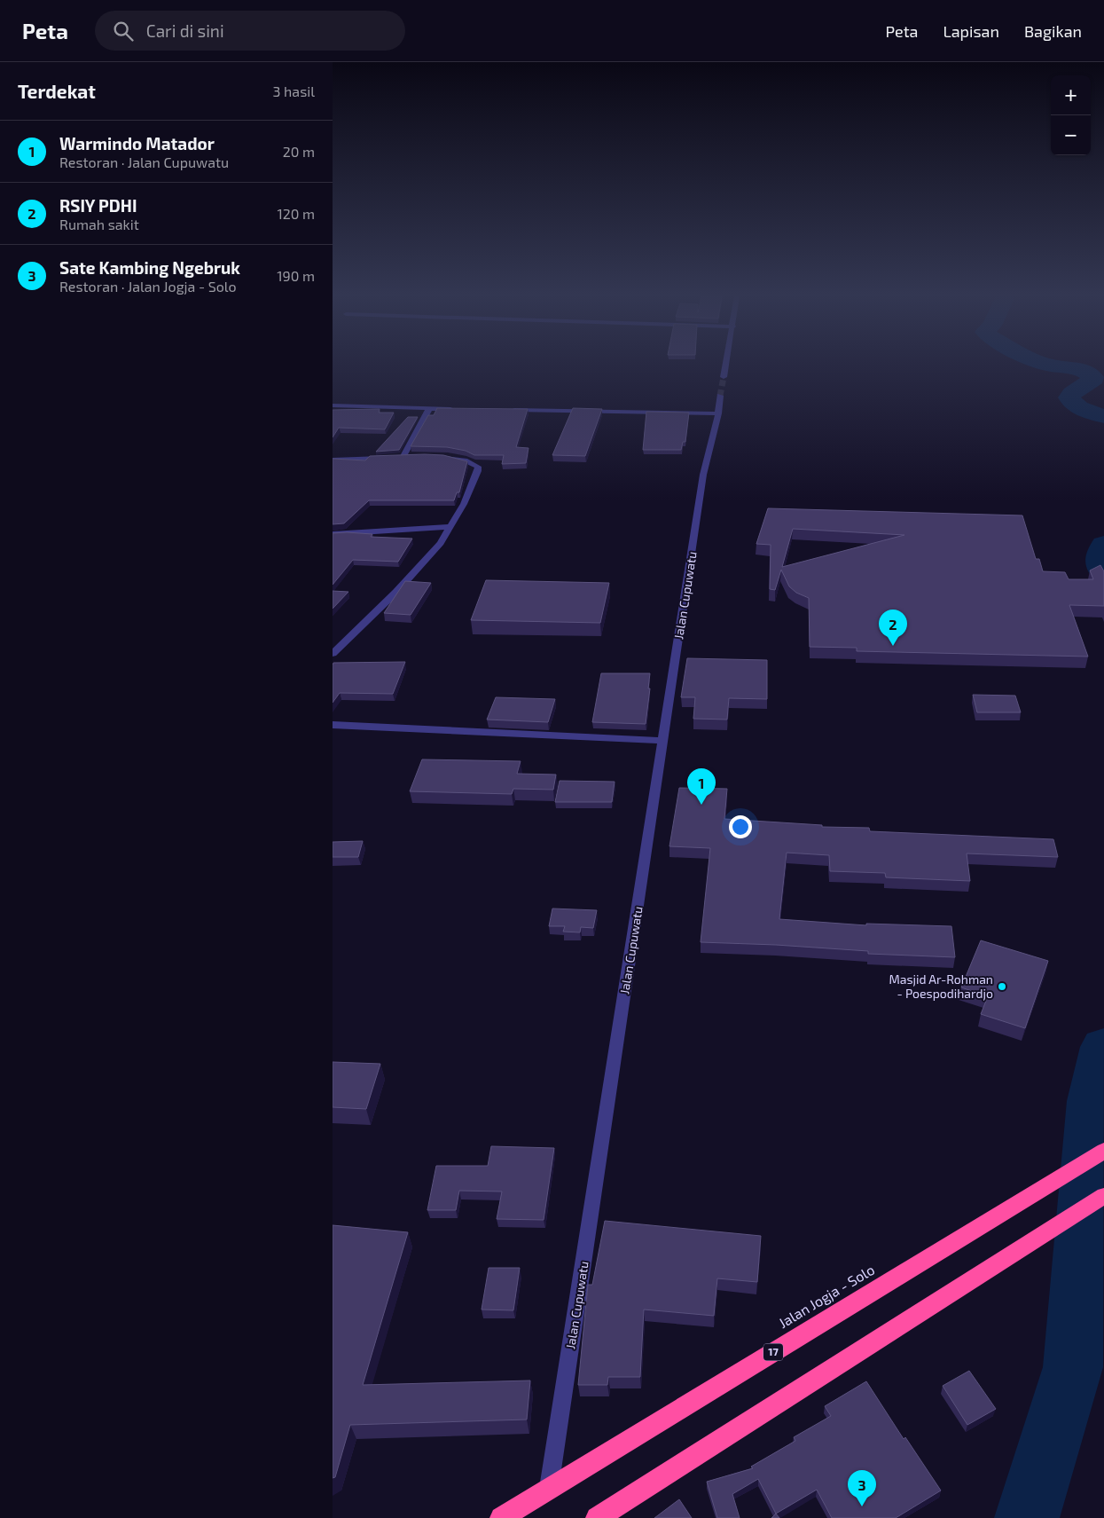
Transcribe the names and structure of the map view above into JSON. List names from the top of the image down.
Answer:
{
  "streets": {
    "highway": ["Jalan Jogja - Solo", "17"],
    "street": ["Jalan Cupuwatu"]
  },
  "crossings": [
    ["Jalan Cupuwatu", "Jalan Jogja - Solo"]
  ],
  "places": ["Masjid Ar-Rohman - Poespodihardjo"],
  "page": {
    "header": "Peta",
    "search": "Cari di sini",
    "nav": ["Peta", "Lapisan", "Bagikan"],
    "heading": ["Terdekat", "3 hasil"],
    "map_buttons": ["+", "−"],
    "list": [
      {
        "mark": "1",
        "name": "Warmindo Matador",
        "note": "Restoran · Jalan Cupuwatu",
        "value": "20 m"
      },
      {
        "mark": "2",
        "name": "RSIY PDHI",
        "note": "Rumah sakit",
        "value": "120 m"
      },
      {
        "mark": "3",
        "name": "Sate Kambing Ngebruk",
        "note": "Restoran · Jalan Jogja - Solo",
        "value": "190 m"
      }
    ],
    "pins": ["2", "1", "3"]
  }
}
